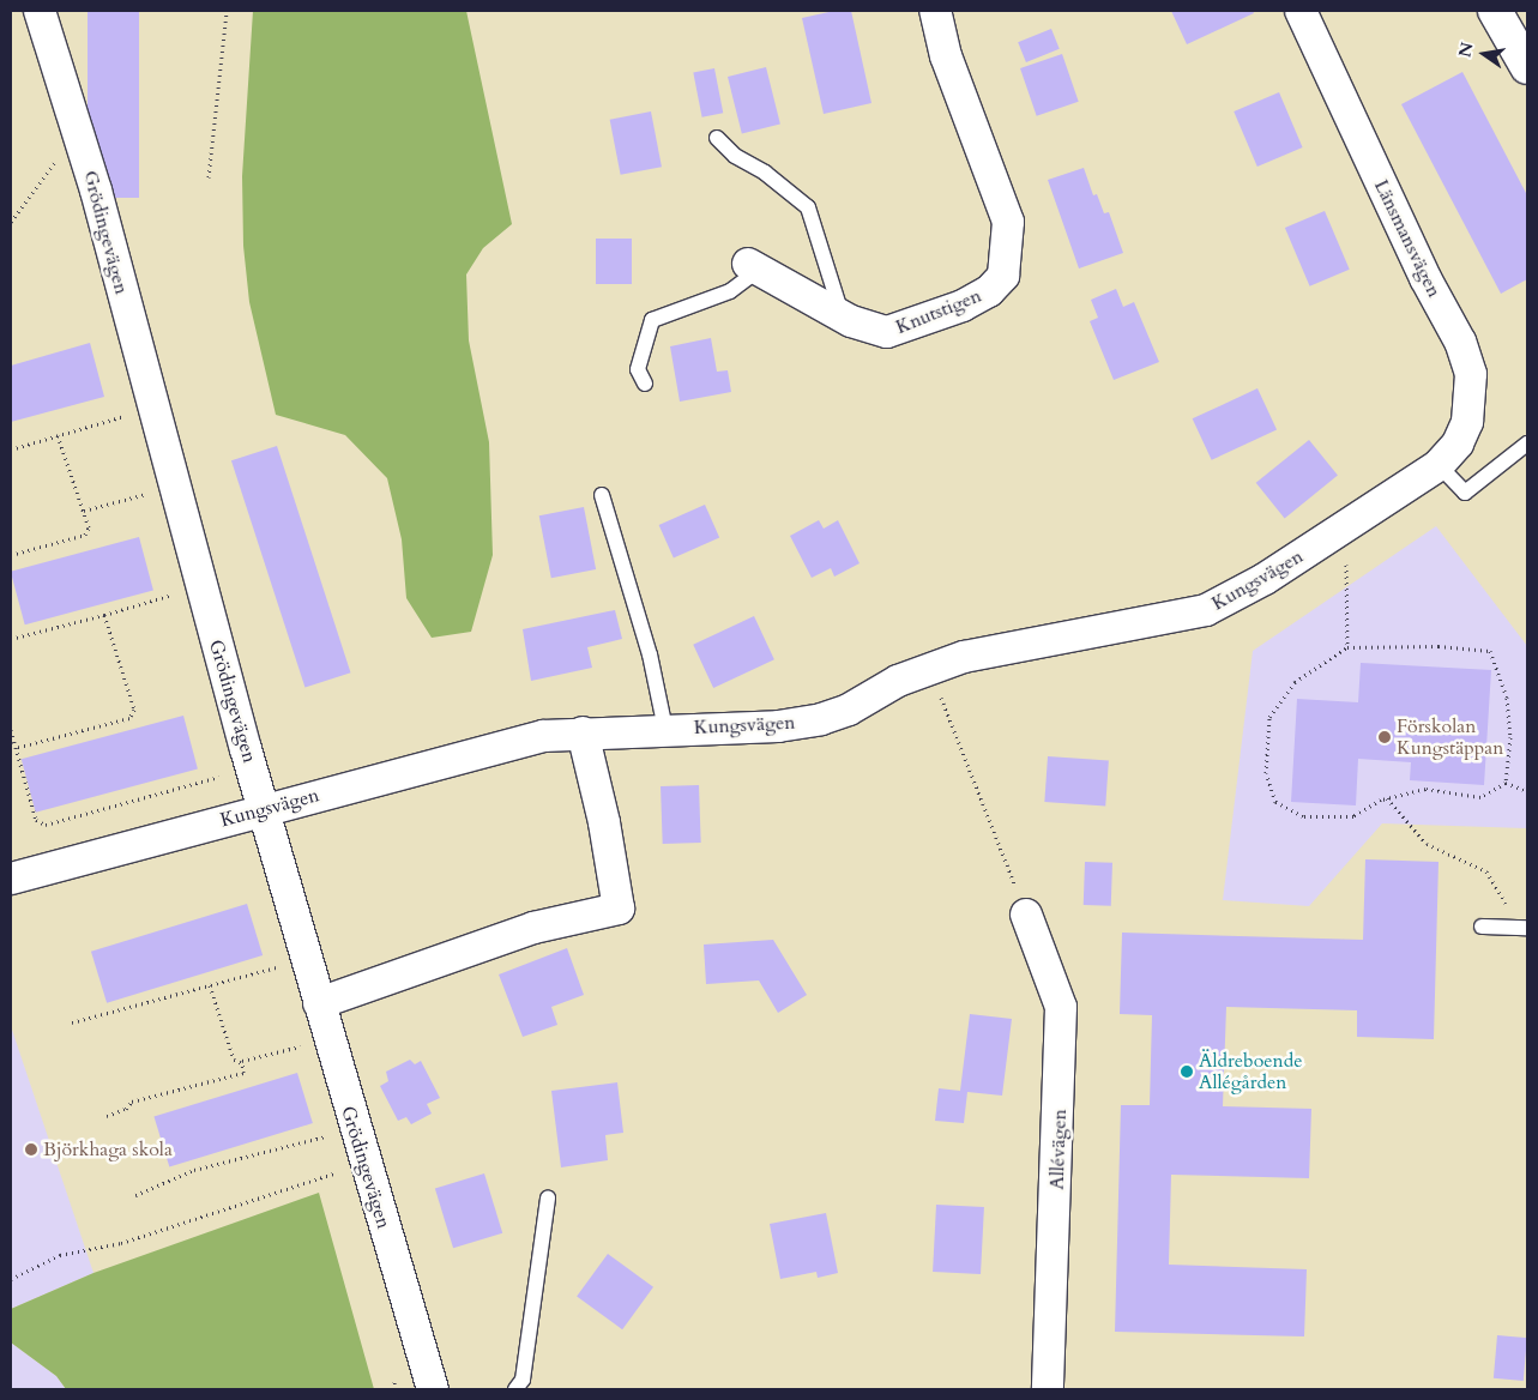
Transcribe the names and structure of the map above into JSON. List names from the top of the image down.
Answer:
{
  "streets": {
    "street": [
      "Grödingevägen",
      "Länsmansvägen",
      "Knutstigen",
      "Kungsvägen",
      "Allévägen"
    ]
  },
  "crossings": [
    ["Grödingevägen", "Kungsvägen"],
    ["Länsmansvägen", "Kungsvägen"]
  ],
  "places": ["Förskolan Kungstäppan", "Äldreboende Allégården", "Björkhaga skola"],
  "north": "left"
}
